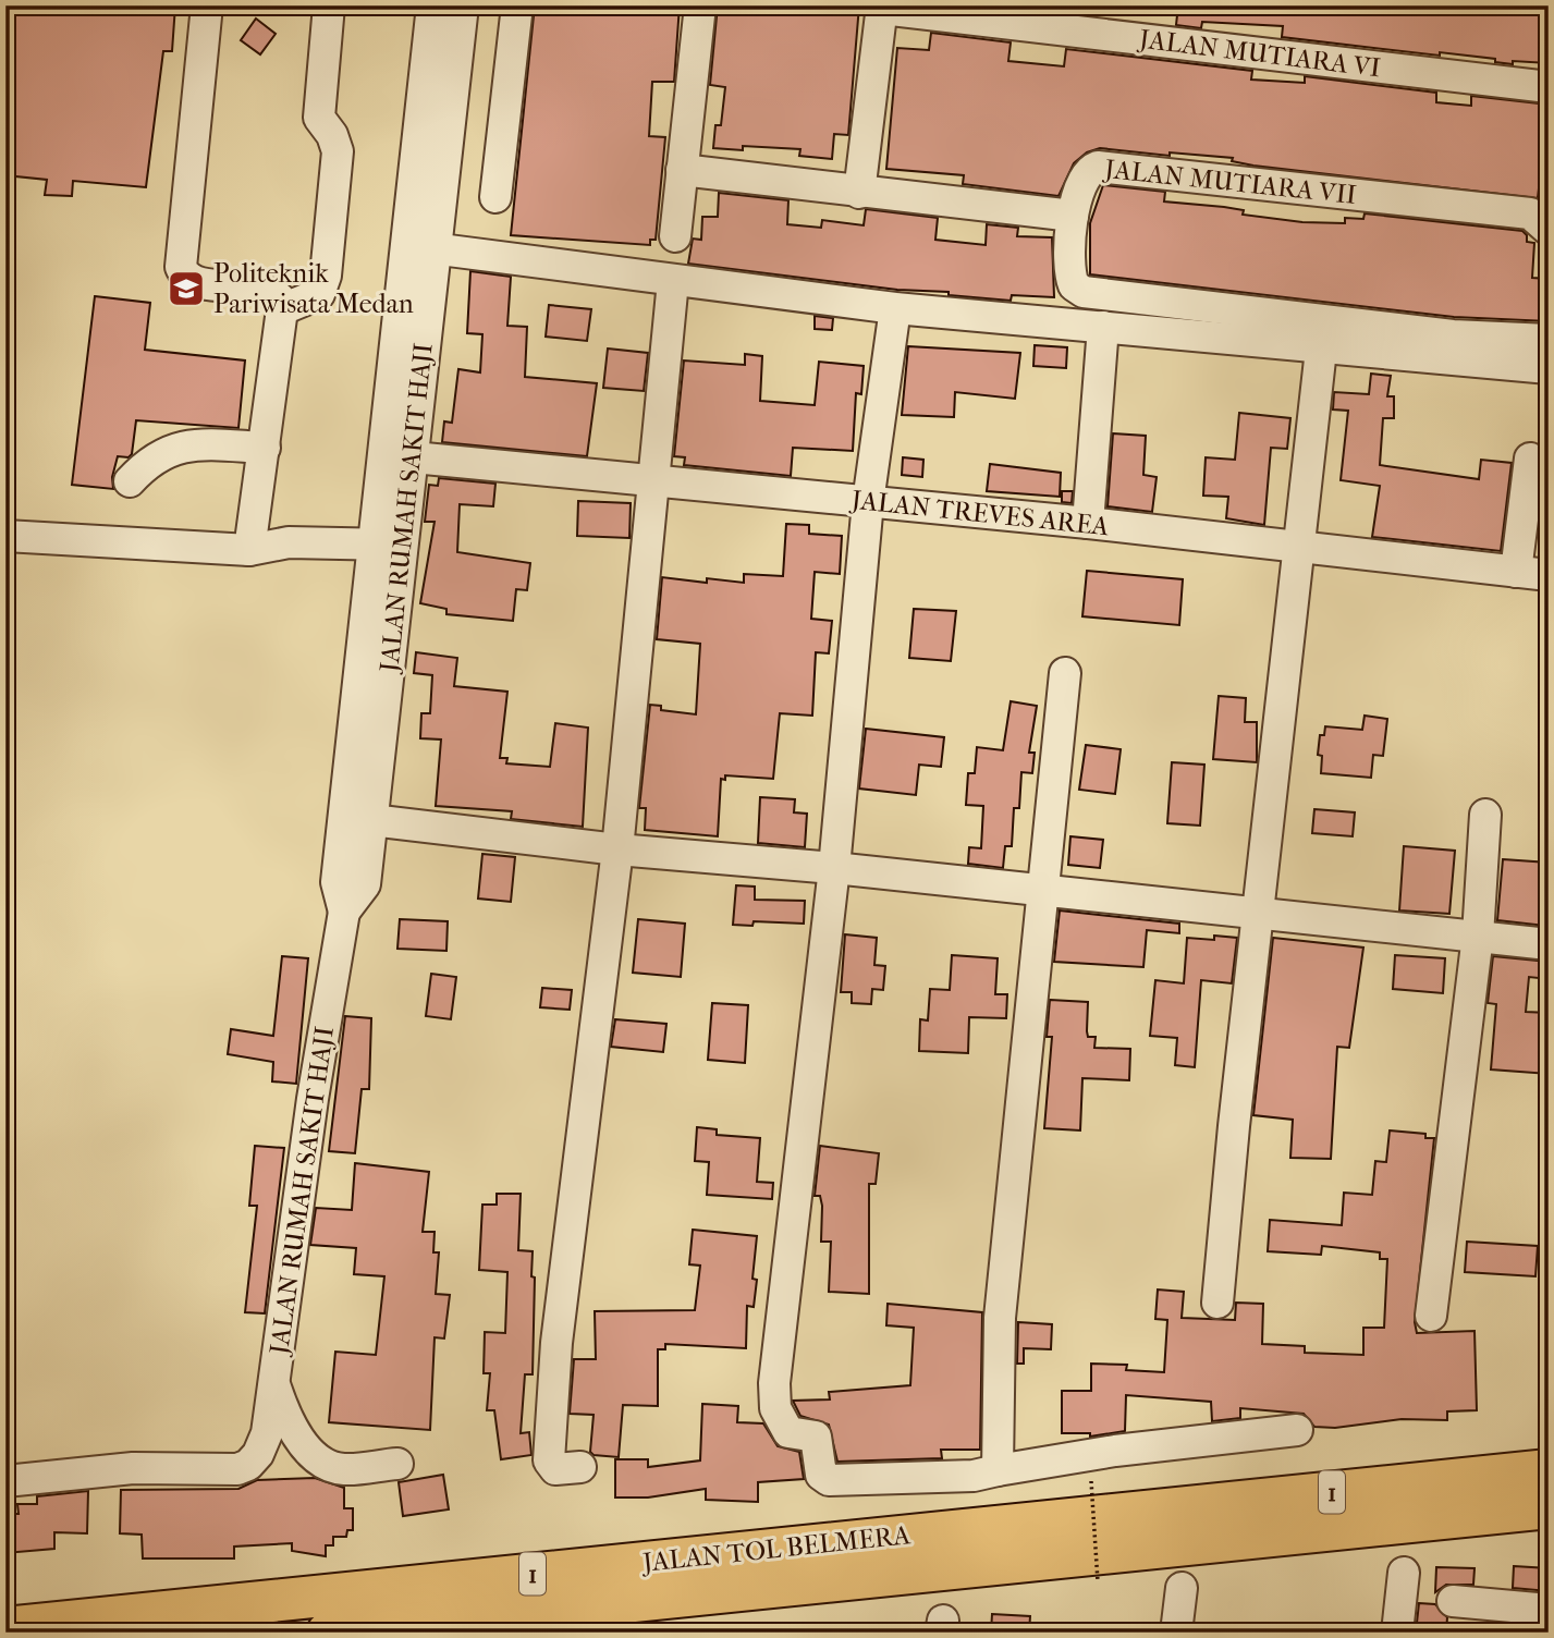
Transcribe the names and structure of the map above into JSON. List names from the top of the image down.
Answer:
{
  "streets": {
    "highway": ["1", "JALAN TOL BELMERA"],
    "street": [
      "JALAN MUTIARA VI",
      "JALAN MUTIARA VII",
      "JALAN RUMAH SAKIT HAJI",
      "JALAN TREVES AREA"
    ]
  },
  "crossings": [
    ["JALAN RUMAH SAKIT HAJI", "JALAN TREVES AREA"]
  ],
  "places": {
    "school or university": ["Politeknik Pariwisata Medan"]
  }
}
